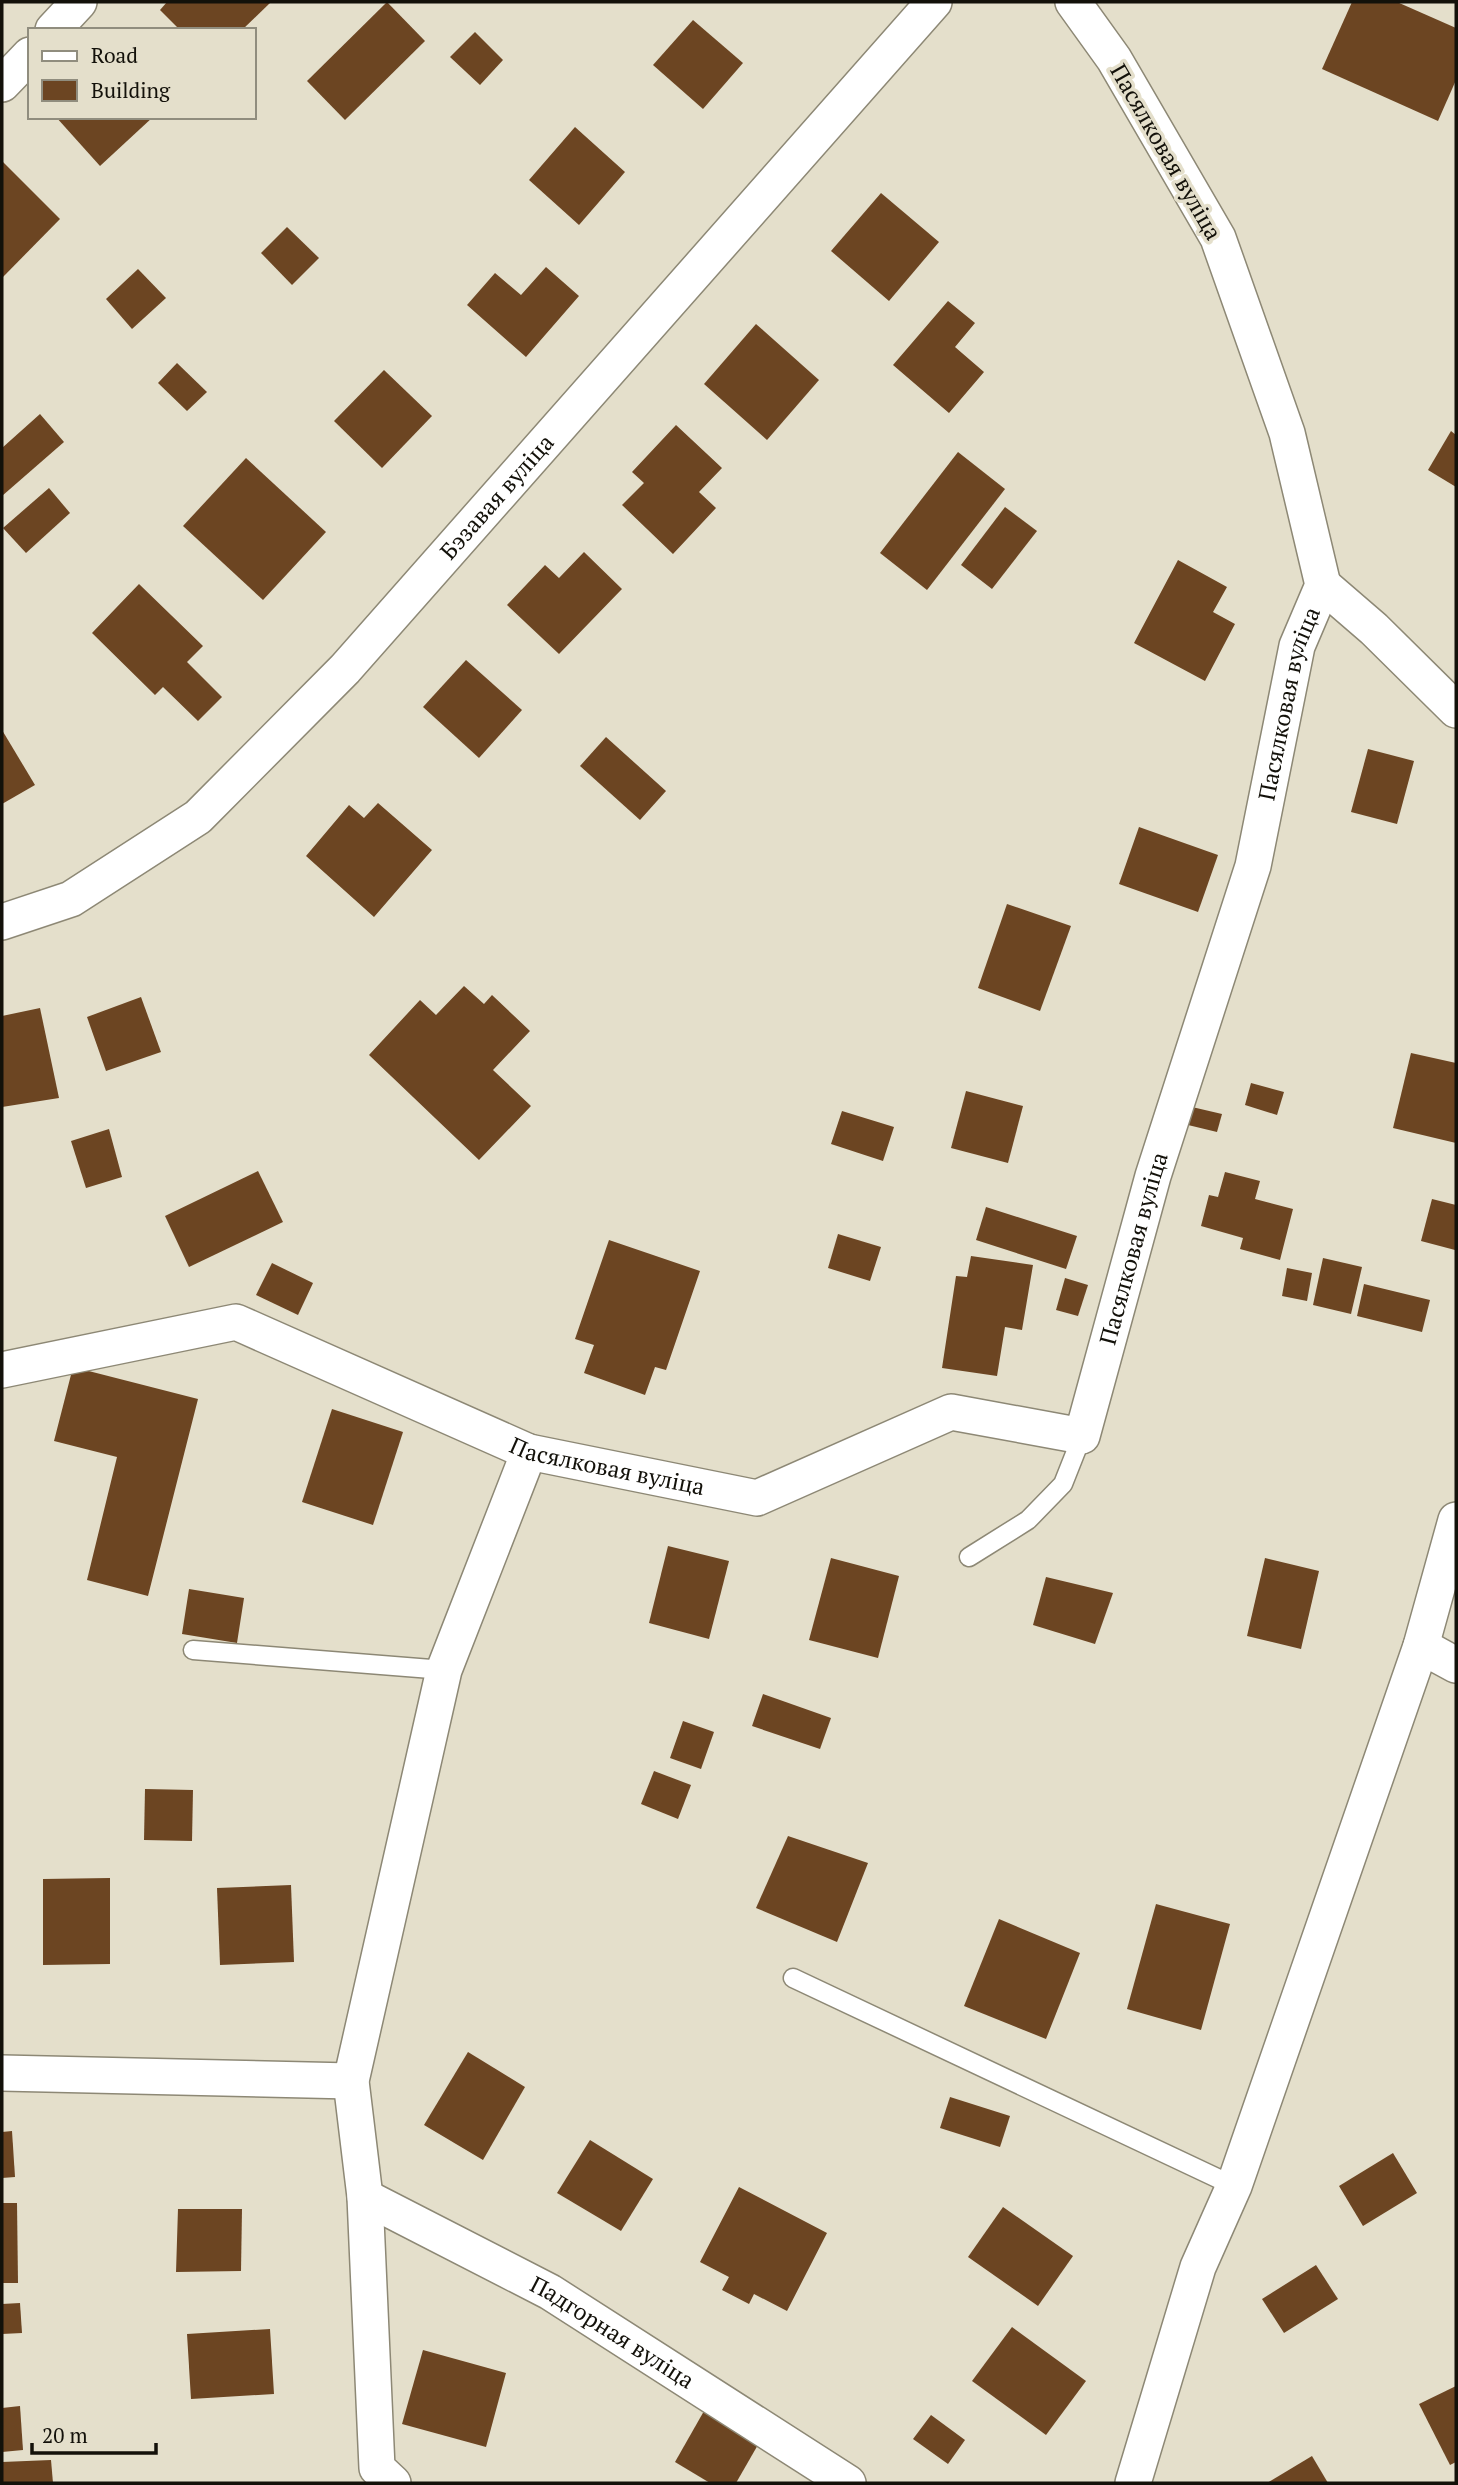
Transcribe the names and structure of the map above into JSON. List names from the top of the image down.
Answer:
{
  "streets": {
    "street": ["Пасялковая вуліца", "Бэзавая вуліца", "Падгорная вуліца"]
  },
  "legend": ["Road", "Building"],
  "scale_bar": "20 m"
}
